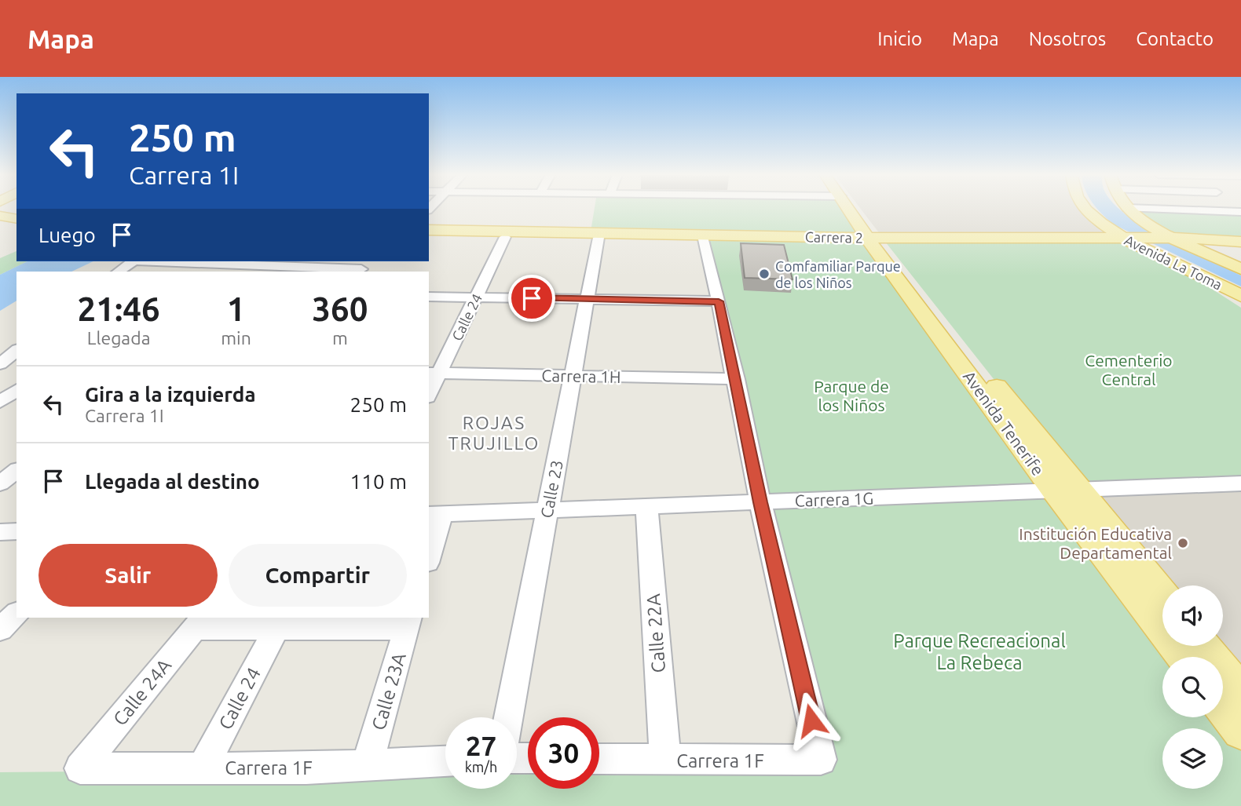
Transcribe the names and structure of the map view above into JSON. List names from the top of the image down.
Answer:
{
  "streets": {
    "main road": ["Carrera 2", "Avenida La Toma", "Avenida Tenerife"],
    "street": [
      "Calle 24",
      "Carrera 1H",
      "Calle 23",
      "Carrera 1G",
      "Calle 22A",
      "Calle 23A",
      "Calle 24A",
      "Carrera 1F"
    ]
  },
  "crossings": [
    ["Carrera 2", "Avenida La Toma"],
    ["Carrera 2", "Calle 24"],
    ["Carrera 2", "Avenida Tenerife"],
    ["Carrera 2", "Calle 23"],
    ["Calle 24", "Carrera 1H"],
    ["Calle 24", "Carrera 1F"],
    ["Carrera 1H", "Calle 23"],
    ["Avenida Tenerife", "Carrera 1G"],
    ["Calle 23", "Carrera 1G"],
    ["Carrera 1G", "Calle 22A"],
    ["Carrera 1G", "Carrera 1F"],
    ["Calle 22A", "Carrera 1F"],
    ["Calle 23A", "Carrera 1F"],
    ["Calle 24A", "Carrera 1F"]
  ],
  "districts": ["ROJAS TRUJILLO"],
  "parks": ["Cementerio Central", "Parque de los Niños", "Parque Recreacional La Rebeca"],
  "places": ["Comfamiliar Parque de los Niños", "Institución Educativa Departamental"],
  "page": {
    "header": "Mapa",
    "nav": [
      "Inicio",
      "Mapa",
      "Nosotros",
      "Contacto"
    ],
    "turn": ["250 m", "Carrera 1I"],
    "then": "Luego",
    "eta": [
      "21:46",
      "Llegada",
      "1",
      "min",
      "360",
      "m"
    ],
    "list": [
      {
        "name": "Gira a la izquierda",
        "note": "Carrera 1I",
        "value": "250 m"
      },
      {
        "name": "Llegada al destino",
        "value": "110 m"
      }
    ],
    "buttons": ["Salir", "Compartir"],
    "speed": "27 km/h",
    "limit": "30"
  }
}
